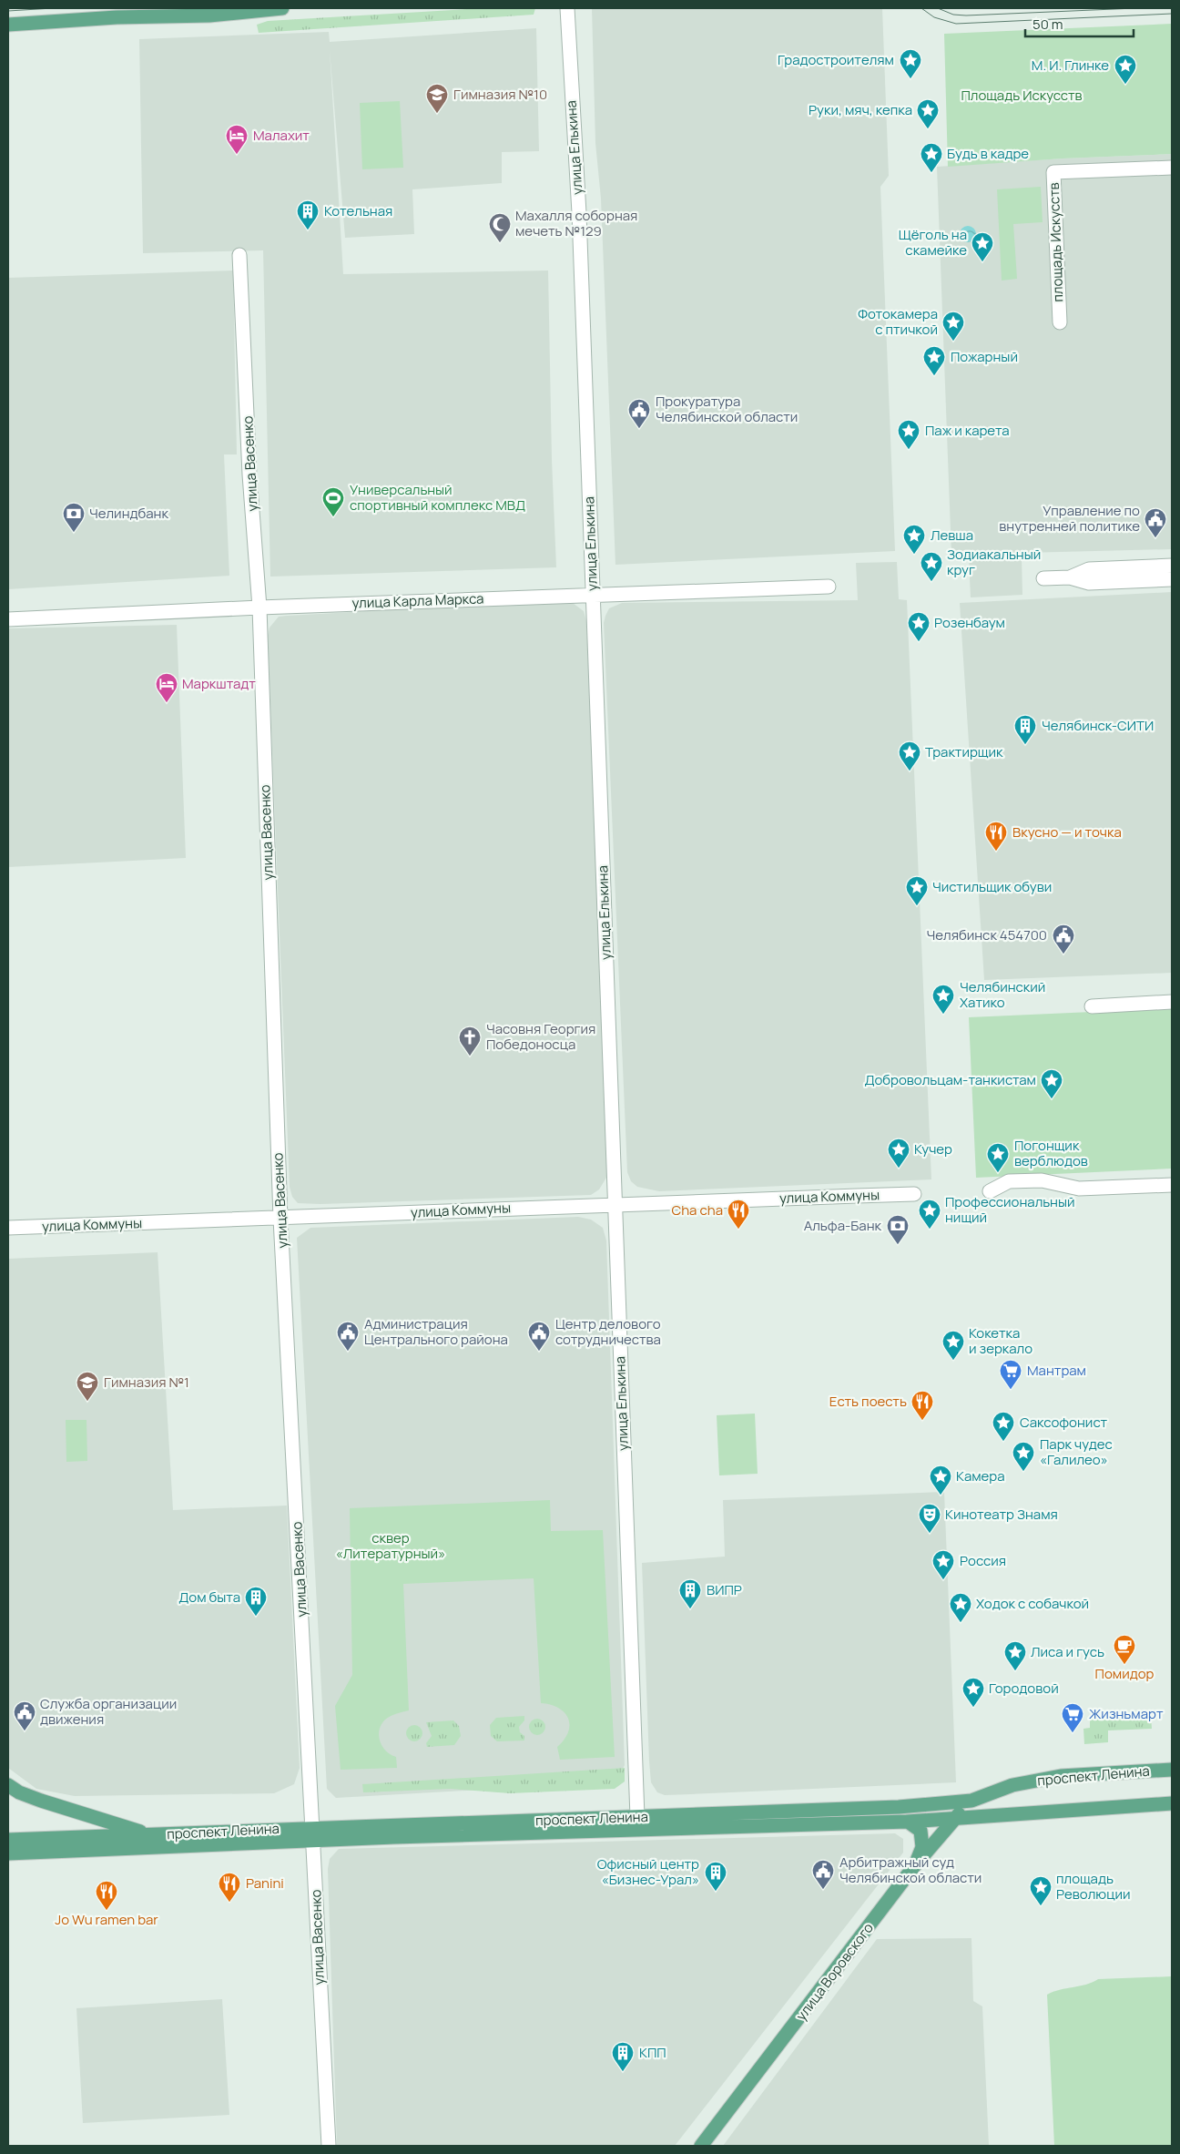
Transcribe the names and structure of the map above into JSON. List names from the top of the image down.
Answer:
{
  "streets": {
    "main road": ["проспект Ленина", "улица Воровского"],
    "street": [
      "улица Елькина",
      "площадь Искусств",
      "улица Васенко",
      "улица Карла Маркса",
      "улица Коммуны"
    ]
  },
  "crossings": [
    ["улица Елькина", "улица Карла Маркса"],
    ["улица Елькина", "улица Коммуны"],
    ["улица Елькина", "проспект Ленина"],
    ["улица Васенко", "улица Карла Маркса"],
    ["улица Васенко", "улица Коммуны"],
    ["улица Васенко", "проспект Ленина"],
    ["проспект Ленина", "улица Воровского"]
  ],
  "parks": ["Площадь Искусств", "сквер «Литературный»"],
  "places": {
    "place": [
      "Градостроителям",
      "М. И. Глинке",
      "Руки, мяч, кепка",
      "Будь в кадре",
      "Щёголь на скамейке",
      "Фотокамера с птичкой",
      "Пожарный",
      "Паж и карета",
      "Левша",
      "Зодиакальный круг",
      "Розенбаум",
      "Трактирщик",
      "Чистильщик обуви",
      "Челябинский Хатико",
      "Добровольцам-танкистам",
      "Кучер",
      "Погонщик верблюдов",
      "Профессиональный нищий",
      "Кокетка и зеркало",
      "Саксофонист",
      "Парк чудес «Галилео»",
      "Камера",
      "Россия",
      "Ходок с собачкой",
      "Лиса и гусь",
      "Городовой",
      "площадь Революции"
    ],
    "school or university": ["Гимназия №10", "Гимназия №1"],
    "hotel": ["Малахит", "Маркштадт"],
    "building": [
      "Котельная",
      "Челябинск-СИТИ",
      "ВИПР",
      "Дом быта",
      "Офисный центр «Бизнес-Урал»",
      "КПП"
    ],
    "mosque": ["Махалля соборная мечеть №129"],
    "public building": [
      "Прокуратура Челябинской области",
      "Управление по внутренней политике",
      "Челябинск 454700",
      "Администрация Центрального района",
      "Центр делового сотрудничества",
      "Служба организации движения",
      "Арбитражный суд Челябинской области"
    ],
    "sports": ["Универсальный спортивный комплекс МВД"],
    "bank": ["Челиндбанк", "Альфа-Банк"],
    "restaurant": [
      "Вкусно — и точка",
      "Cha cha",
      "Есть поесть",
      "Panini",
      "Jo Wu ramen bar"
    ],
    "church": ["Часовня Георгия Победоносца"],
    "supermarket": ["Мантрам", "Жизньмарт"],
    "theatre": ["Кинотеатр Знамя"],
    "cafe": ["Помидор"]
  },
  "scale_bar": "50 m"
}
